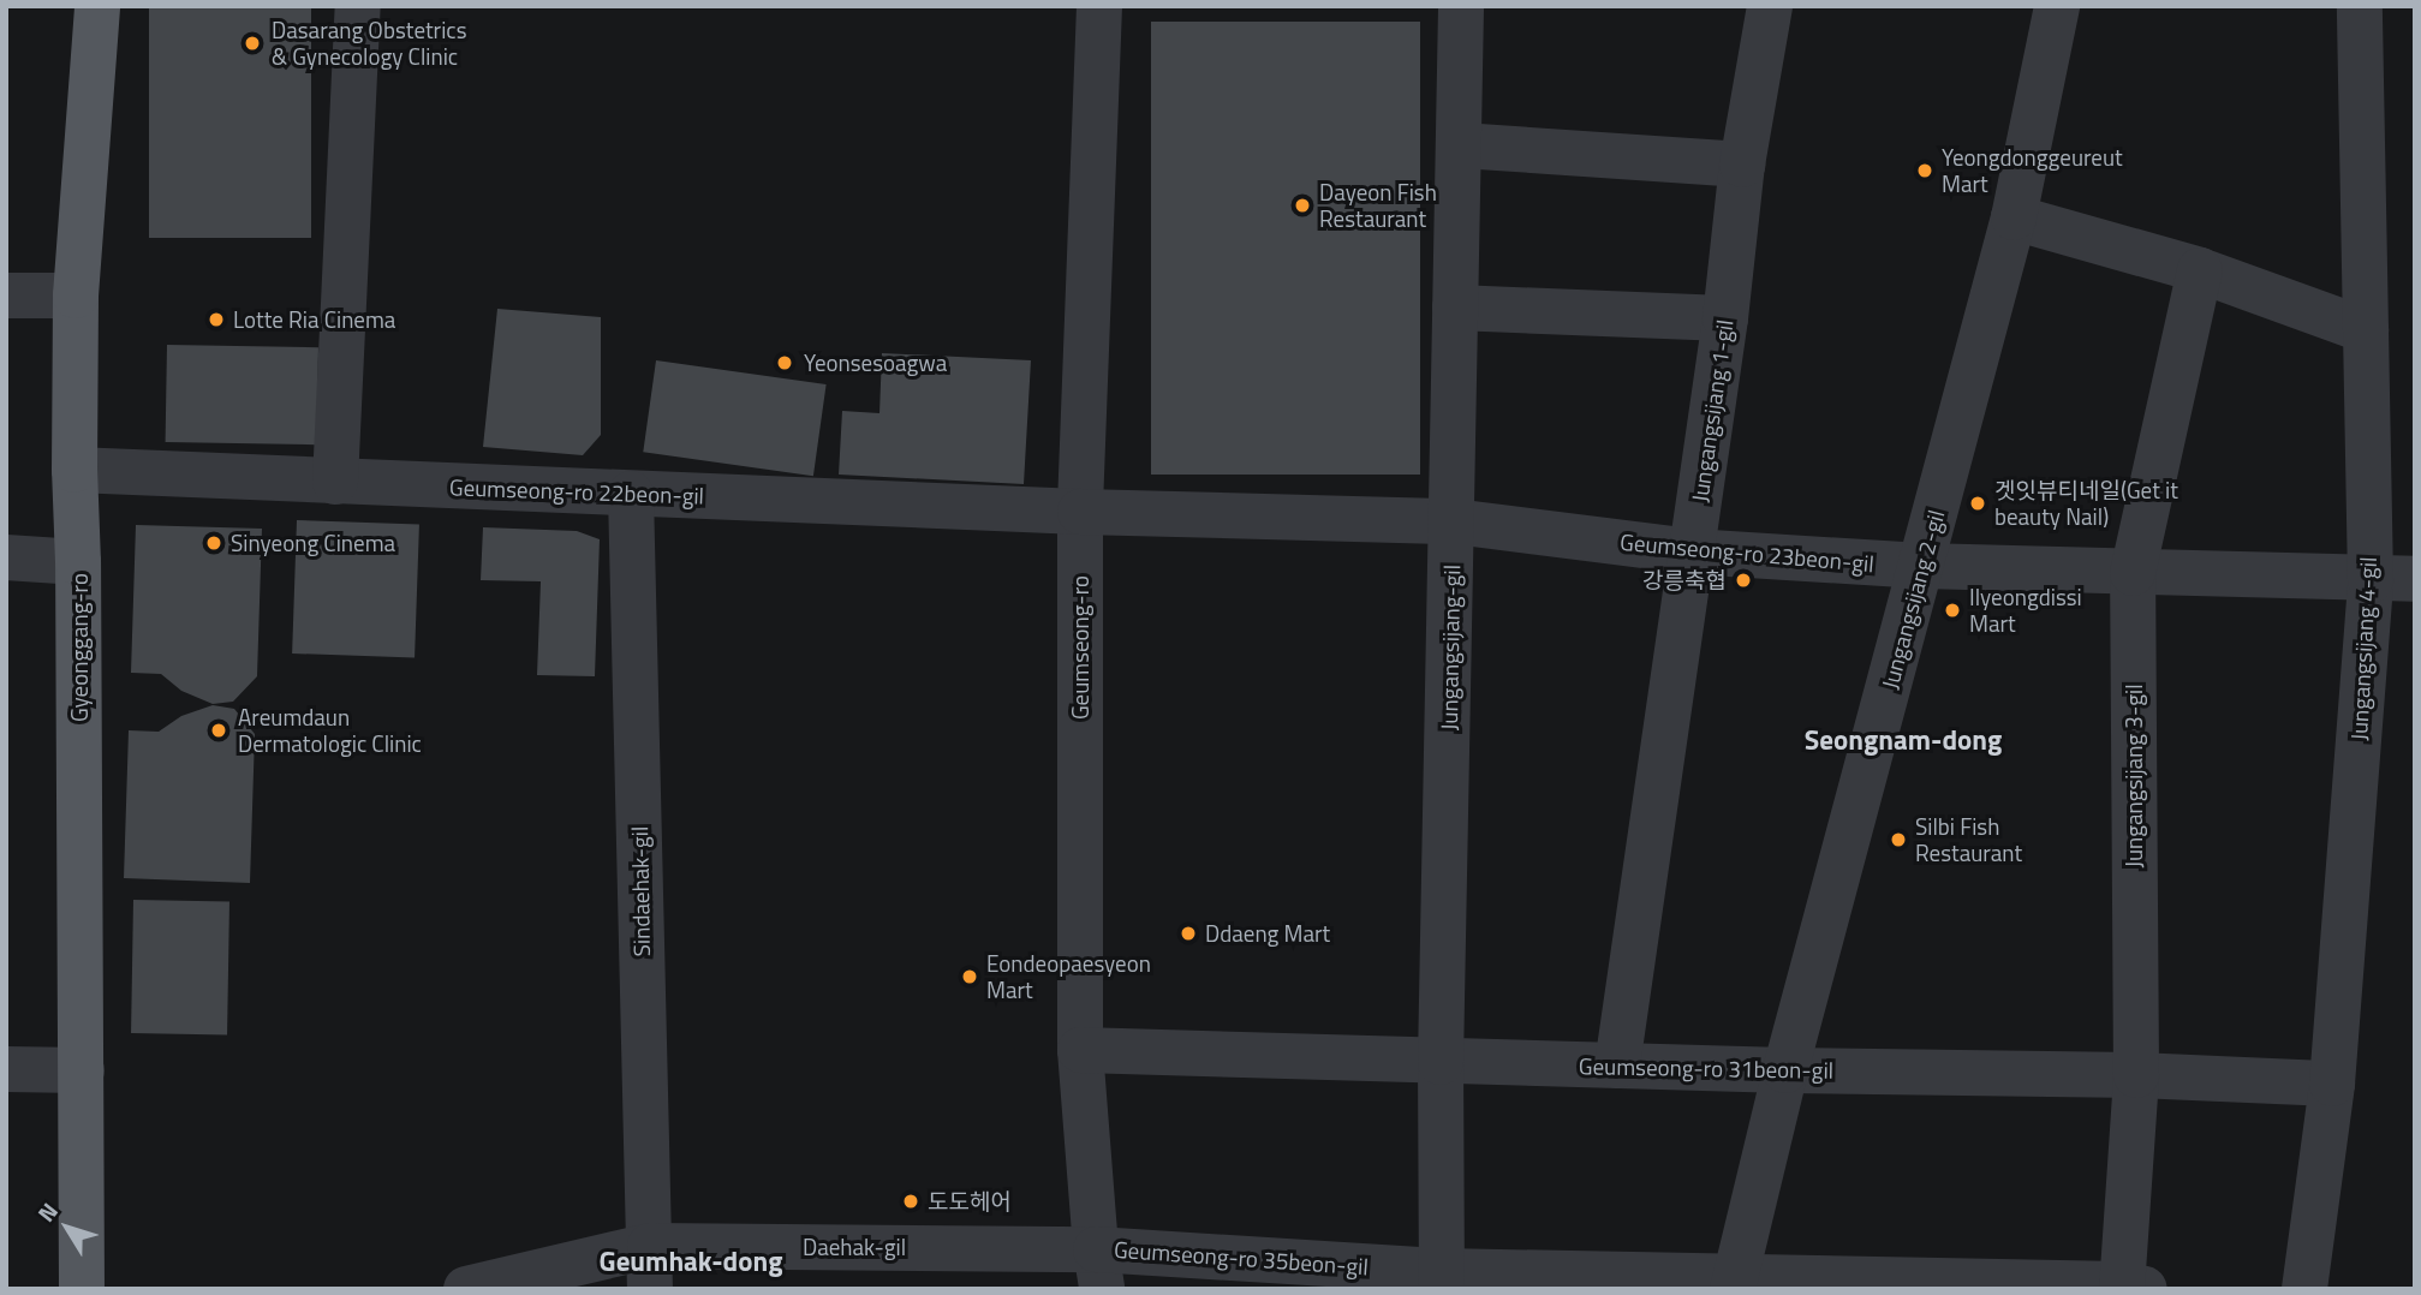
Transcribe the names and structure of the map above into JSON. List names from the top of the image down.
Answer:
{
  "streets": {
    "main road": ["Gyeonggang-ro"],
    "street": [
      "Jungangsijang 1-gil",
      "Geumseong-ro 22beon-gil",
      "Geumseong-ro 23beon-gil",
      "Jungangsijang 2-gil",
      "Geumseong-ro",
      "Jungangsijang-gil",
      "Jungangsijang 4-gil",
      "Jungangsijang 3-gil",
      "Sindaehak-gil",
      "Geumseong-ro 31beon-gil",
      "Daehak-gil",
      "Geumseong-ro 35beon-gil"
    ]
  },
  "crossings": [
    ["Jungangsijang 1-gil", "Geumseong-ro 23beon-gil"],
    ["Jungangsijang 1-gil", "Geumseong-ro 31beon-gil"],
    ["Geumseong-ro 22beon-gil", "Geumseong-ro 23beon-gil"],
    ["Geumseong-ro 22beon-gil", "Gyeonggang-ro"],
    ["Geumseong-ro 22beon-gil", "Geumseong-ro"],
    ["Geumseong-ro 22beon-gil", "Sindaehak-gil"],
    ["Geumseong-ro 23beon-gil", "Jungangsijang 2-gil"],
    ["Geumseong-ro 23beon-gil", "Geumseong-ro"],
    ["Geumseong-ro 23beon-gil", "Jungangsijang-gil"],
    ["Geumseong-ro 23beon-gil", "Jungangsijang 4-gil"],
    ["Geumseong-ro 23beon-gil", "Jungangsijang 3-gil"],
    ["Jungangsijang 2-gil", "Geumseong-ro 31beon-gil"],
    ["Jungangsijang 2-gil", "Geumseong-ro 35beon-gil"],
    ["Geumseong-ro", "Geumseong-ro 31beon-gil"],
    ["Geumseong-ro", "Daehak-gil"],
    ["Geumseong-ro", "Geumseong-ro 35beon-gil"],
    ["Jungangsijang-gil", "Geumseong-ro 31beon-gil"],
    ["Jungangsijang-gil", "Geumseong-ro 35beon-gil"],
    ["Jungangsijang 4-gil", "Geumseong-ro 31beon-gil"],
    ["Jungangsijang 3-gil", "Geumseong-ro 31beon-gil"],
    ["Jungangsijang 3-gil", "Geumseong-ro 35beon-gil"],
    ["Sindaehak-gil", "Daehak-gil"],
    ["Daehak-gil", "Geumseong-ro 35beon-gil"]
  ],
  "districts": ["Seongnam-dong", "Geumhak-dong"],
  "places": [
    "Dasarang Obstetrics & Gynecology Clinic",
    "Yeongdonggeureut Mart",
    "Dayeon Fish Restaurant",
    "Lotte Ria Cinema",
    "Yeonsesoagwa",
    "겟잇뷰티네일(Get it beauty Nail)",
    "Sinyeong Cinema",
    "강릉축협",
    "Ilyeongdissi Mart",
    "Areumdaun Dermatologic Clinic",
    "Silbi Fish Restaurant",
    "Ddaeng Mart",
    "Eondeopaesyeon Mart",
    "도도헤어"
  ],
  "north": "top left"
}
